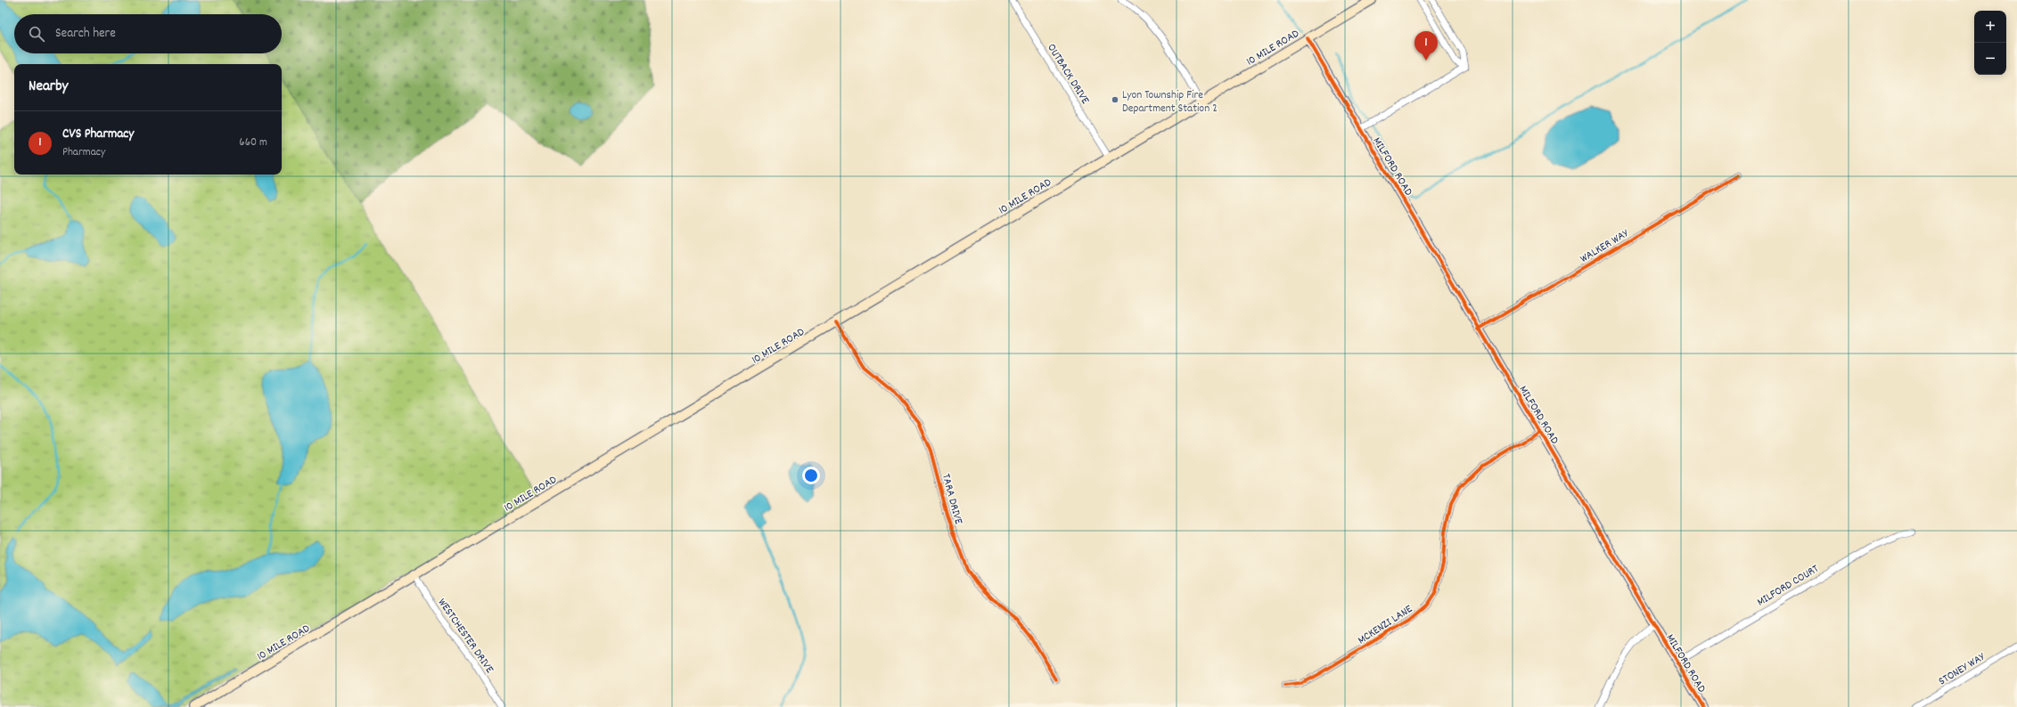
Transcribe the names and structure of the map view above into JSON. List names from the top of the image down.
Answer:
{
  "streets": {
    "main road": ["10 MILE ROAD"],
    "street": [
      "OUTBACK DRIVE",
      "MILFORD ROAD",
      "WALKER WAY",
      "TARA DRIVE",
      "MILFORD COURT",
      "MCKENZI LANE",
      "WESTCHESTER DRIVE",
      "STONEY WAY"
    ]
  },
  "crossings": [
    ["10 MILE ROAD", "OUTBACK DRIVE"],
    ["10 MILE ROAD", "MILFORD ROAD"],
    ["10 MILE ROAD", "TARA DRIVE"],
    ["10 MILE ROAD", "WESTCHESTER DRIVE"],
    ["MILFORD ROAD", "WALKER WAY"],
    ["MILFORD ROAD", "MILFORD COURT"],
    ["MILFORD ROAD", "MCKENZI LANE"]
  ],
  "places": ["Lyon Township Fire Department Station 2"],
  "page": {
    "map_buttons": ["+", "−"],
    "search": "Search here",
    "pins": "1",
    "heading": "Nearby",
    "list": [
      {
        "mark": "1",
        "name": "CVS Pharmacy",
        "note": "Pharmacy",
        "value": "660 m"
      }
    ]
  }
}
